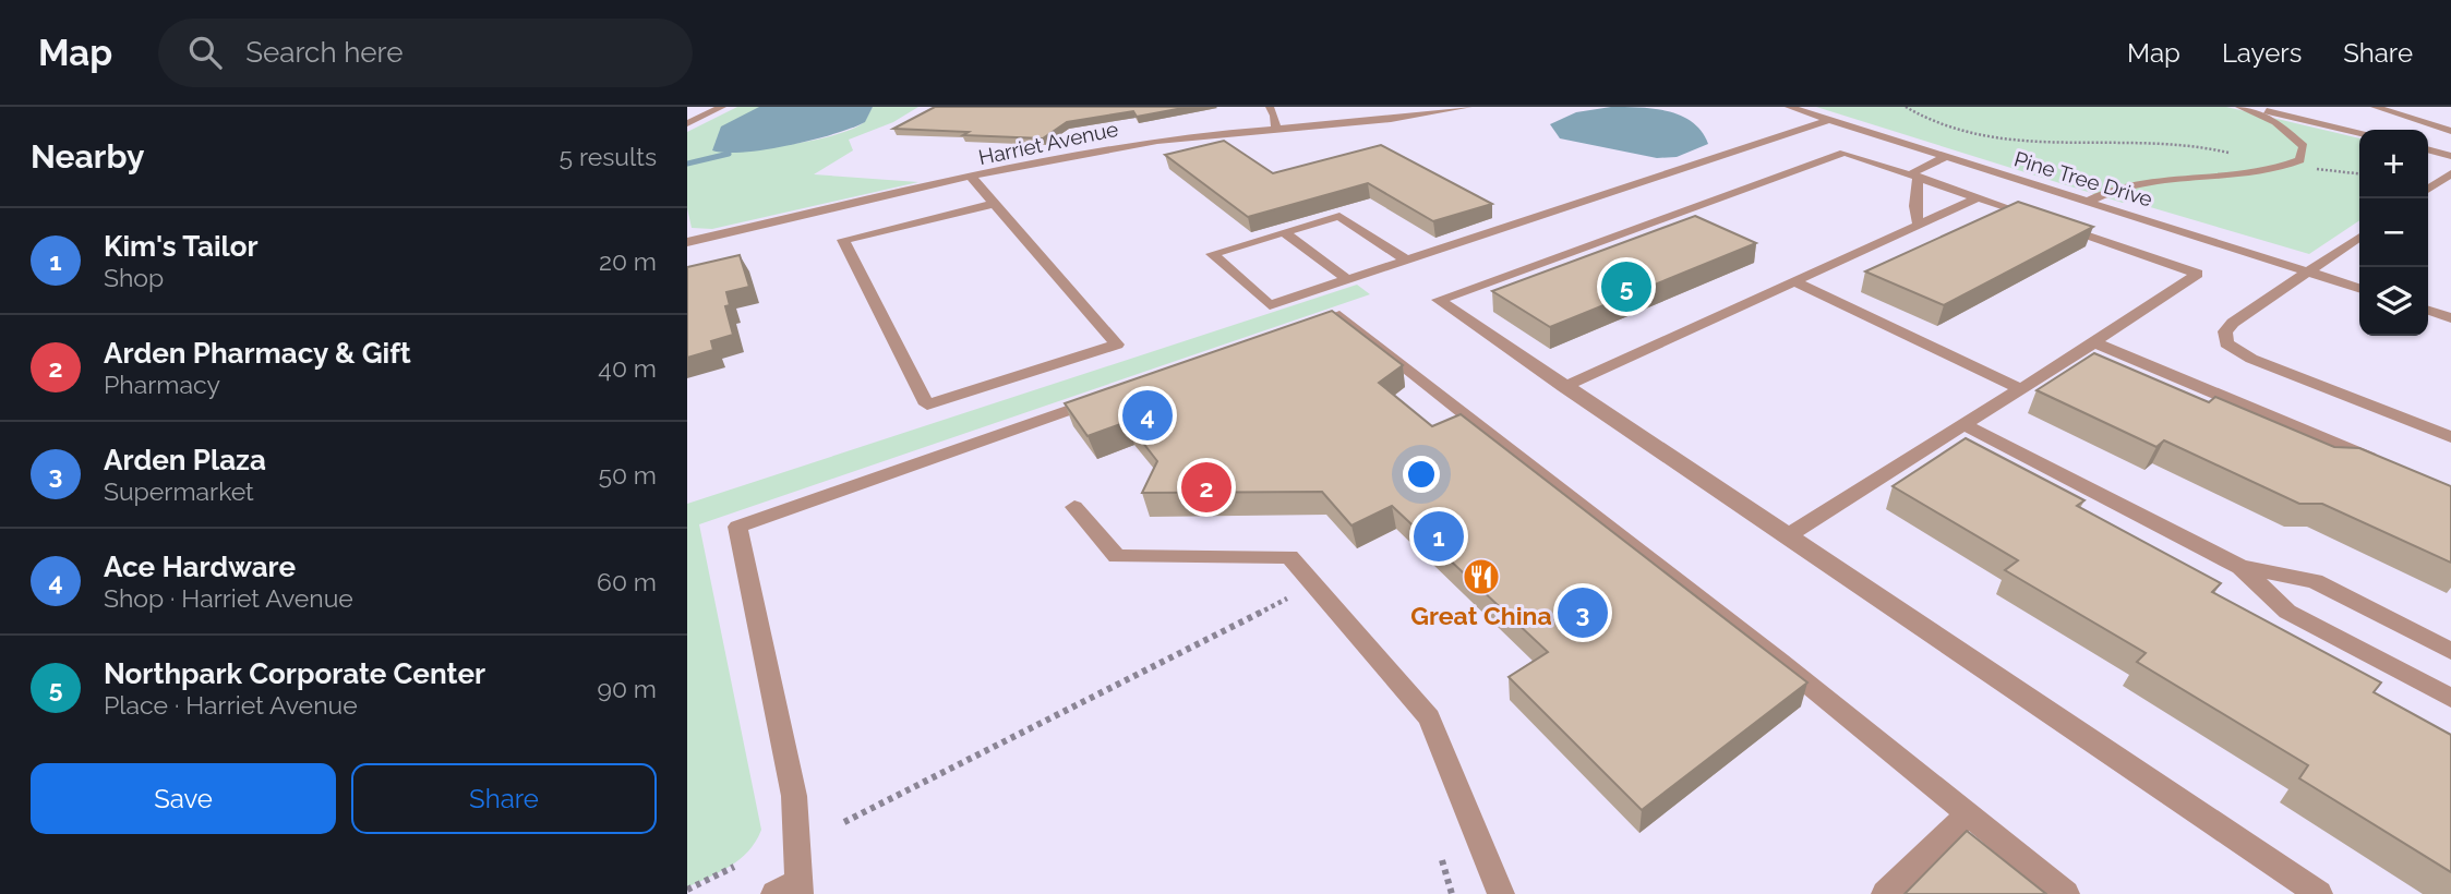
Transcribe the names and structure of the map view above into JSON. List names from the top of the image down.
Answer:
{
  "streets": {
    "street": ["Harriet Avenue", "Pine Tree Drive"]
  },
  "places": {
    "restaurant": ["Great China"]
  },
  "page": {
    "header": "Map",
    "search": "Search here",
    "nav": ["Map", "Layers", "Share"],
    "heading": ["Nearby", "5 results"],
    "map_buttons": ["+", "−"],
    "list": [
      {
        "mark": "1",
        "name": "Kim's Tailor",
        "note": "Shop",
        "value": "20 m"
      },
      {
        "mark": "2",
        "name": "Arden Pharmacy & Gift",
        "note": "Pharmacy",
        "value": "40 m"
      },
      {
        "mark": "3",
        "name": "Arden Plaza",
        "note": "Supermarket",
        "value": "50 m"
      },
      {
        "mark": "4",
        "name": "Ace Hardware",
        "note": "Shop · Harriet Avenue",
        "value": "60 m"
      },
      {
        "mark": "5",
        "name": "Northpark Corporate Center",
        "note": "Place · Harriet Avenue",
        "value": "90 m"
      }
    ],
    "pins": [
      "5",
      "4",
      "2",
      "1",
      "3"
    ],
    "buttons": ["Save", "Share"]
  }
}
